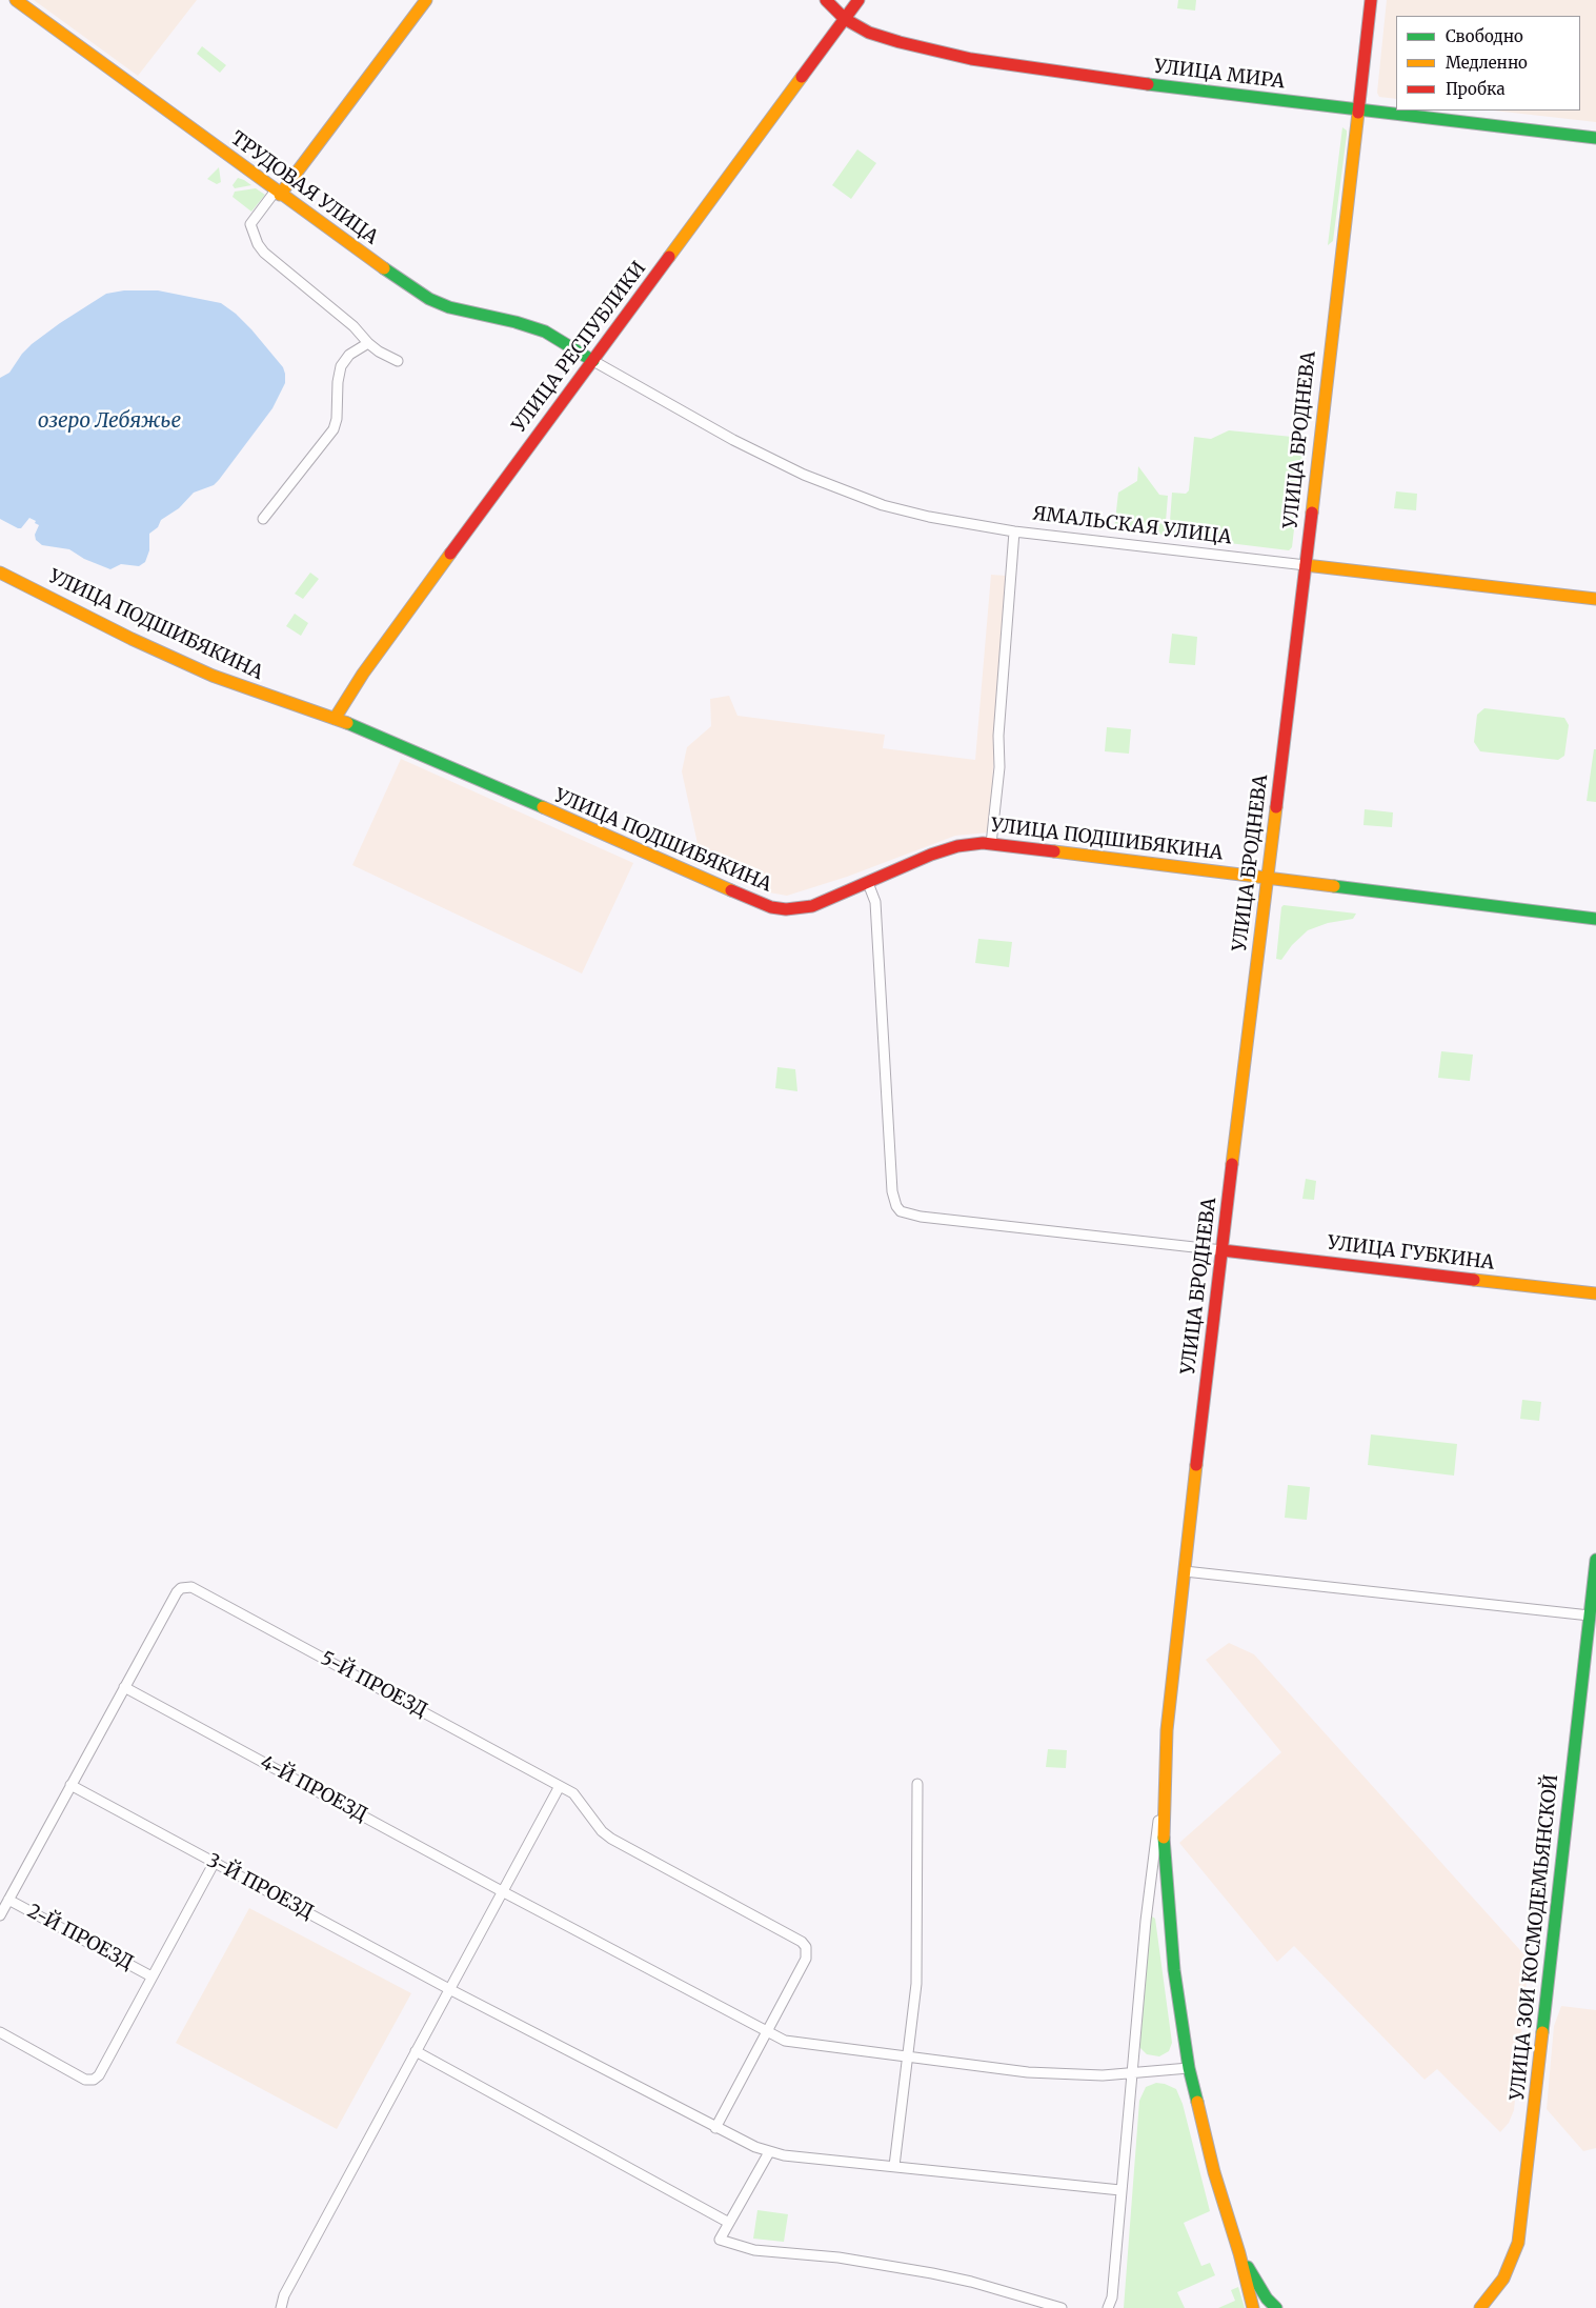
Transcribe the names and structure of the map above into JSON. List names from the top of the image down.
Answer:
{
  "streets": {
    "main road": [
      "УЛИЦА МИРА",
      "ТРУДОВАЯ УЛИЦА",
      "УЛИЦА РЕСПУБЛИКИ",
      "УЛИЦА БРОДНЕВА",
      "ЯМАЛЬСКАЯ УЛИЦА",
      "УЛИЦА ПОДШИБЯКИНА",
      "УЛИЦА ГУБКИНА",
      "УЛИЦА ЗОИ КОСМОДЕМЬЯНСКОЙ"
    ],
    "street": [
      "5-Й ПРОЕЗД",
      "4-Й ПРОЕЗД",
      "3-Й ПРОЕЗД",
      "2-Й ПРОЕЗД"
    ]
  },
  "crossings": [
    ["УЛИЦА МИРА", "УЛИЦА РЕСПУБЛИКИ"],
    ["УЛИЦА МИРА", "УЛИЦА БРОДНЕВА"],
    ["ТРУДОВАЯ УЛИЦА", "УЛИЦА РЕСПУБЛИКИ"],
    ["ТРУДОВАЯ УЛИЦА", "ЯМАЛЬСКАЯ УЛИЦА"],
    ["УЛИЦА РЕСПУБЛИКИ", "ЯМАЛЬСКАЯ УЛИЦА"],
    ["УЛИЦА РЕСПУБЛИКИ", "УЛИЦА ПОДШИБЯКИНА"],
    ["УЛИЦА БРОДНЕВА", "ЯМАЛЬСКАЯ УЛИЦА"],
    ["УЛИЦА БРОДНЕВА", "УЛИЦА ПОДШИБЯКИНА"],
    ["УЛИЦА БРОДНЕВА", "УЛИЦА ГУБКИНА"],
    ["УЛИЦА БРОДНЕВА", "4-Й ПРОЕЗД"],
    ["5-Й ПРОЕЗД", "4-Й ПРОЕЗД"],
    ["5-Й ПРОЕЗД", "3-Й ПРОЕЗД"]
  ],
  "water": ["озеро Лебяжье"],
  "legend": ["Свободно", "Медленно", "Пробка"]
}
